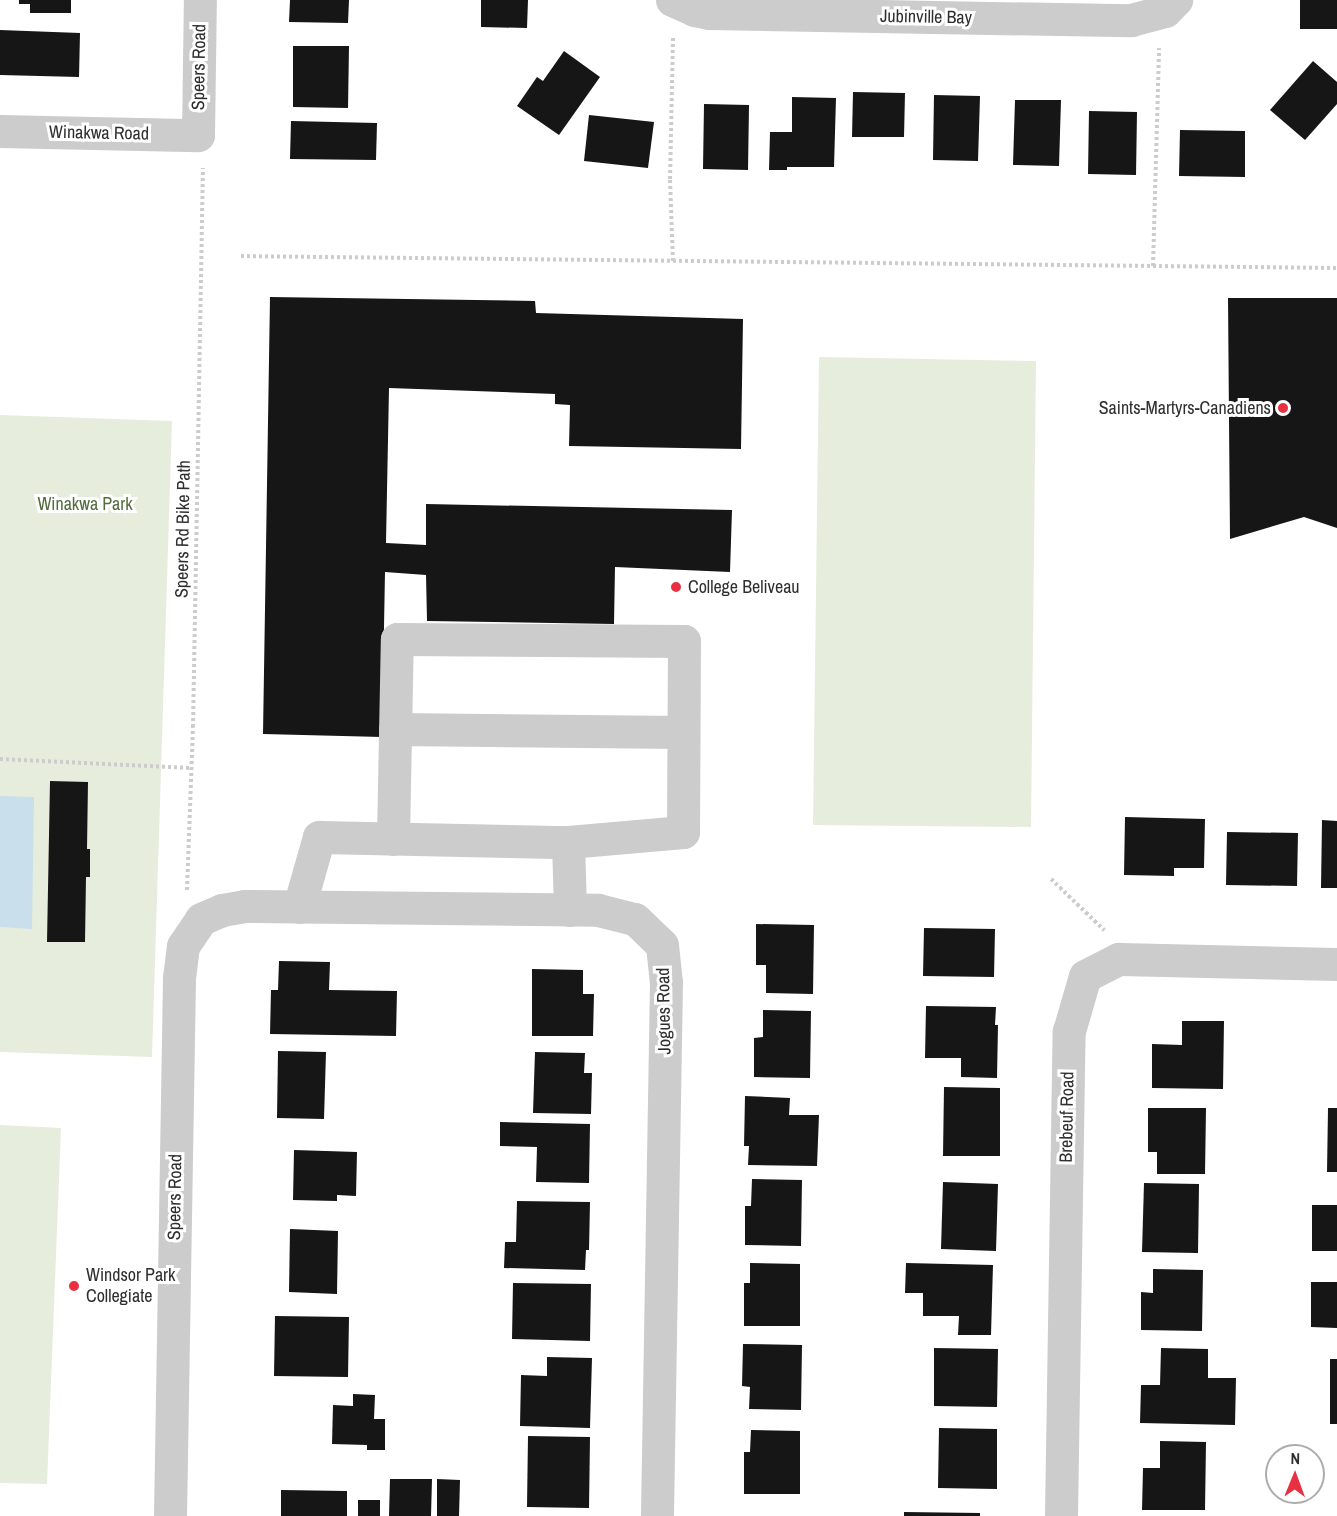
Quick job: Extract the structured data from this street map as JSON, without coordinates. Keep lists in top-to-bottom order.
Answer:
{
  "streets": {
    "street": [
      "Jubinville Bay",
      "Speers Road",
      "Winakwa Road",
      "Jogues Road",
      "Brebeuf Road"
    ],
    "path": ["Speers Rd Bike Path"]
  },
  "crossings": [
    ["Speers Road", "Winakwa Road"],
    ["Speers Road", "Speers Rd Bike Path"],
    ["Speers Road", "Jogues Road"],
    ["Winakwa Road", "Speers Rd Bike Path"],
    ["Speers Rd Bike Path", "Jogues Road"]
  ],
  "parks": ["Winakwa Park"],
  "places": ["Saints-Martyrs-Canadiens", "College Beliveau", "Windsor Park Collegiate"],
  "north": "top"
}
